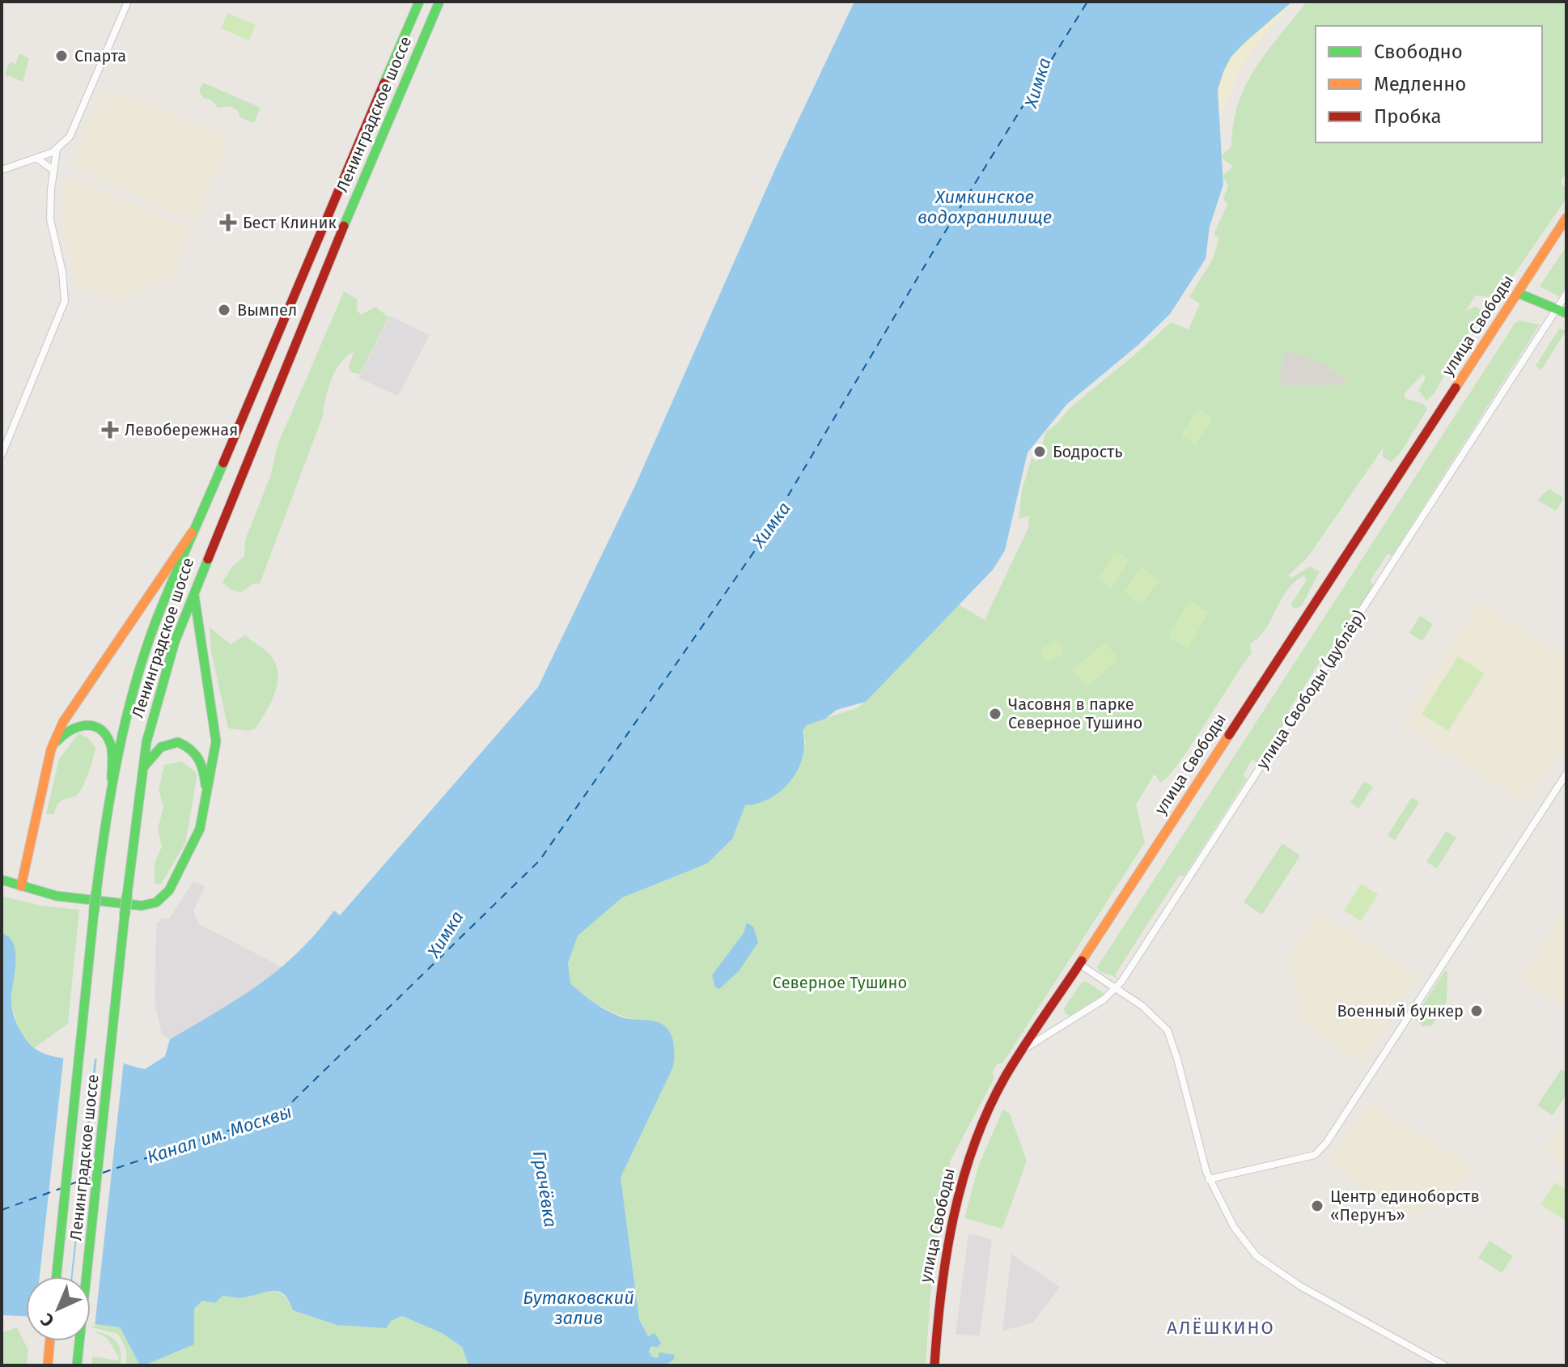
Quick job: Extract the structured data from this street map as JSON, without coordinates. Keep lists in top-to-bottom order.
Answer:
{
  "streets": {
    "main road": ["Ленинградское шоссе", "улица Свободы"],
    "street": ["улица Свободы (дублёр)"]
  },
  "crossings": [
    ["улица Свободы", "улица Свободы (дублёр)"]
  ],
  "districts": ["АЛЁШКИНО"],
  "water": [
    "Химка",
    "Химкинское водохранилище",
    "Канал им. Москвы",
    "Грачёвка",
    "Бутаковский залив"
  ],
  "parks": ["Северное Тушино"],
  "places": {
    "other": [
      "Спарта",
      "Вымпел",
      "Бодрость",
      "Часовня в парке Северное Тушино",
      "Военный бункер",
      "Центр единоборств «Перунъ»"
    ],
    "health": ["Бест Клиник", "Левобережная"]
  },
  "legend": ["Свободно", "Медленно", "Пробка"],
  "north": "bottom left"
}
